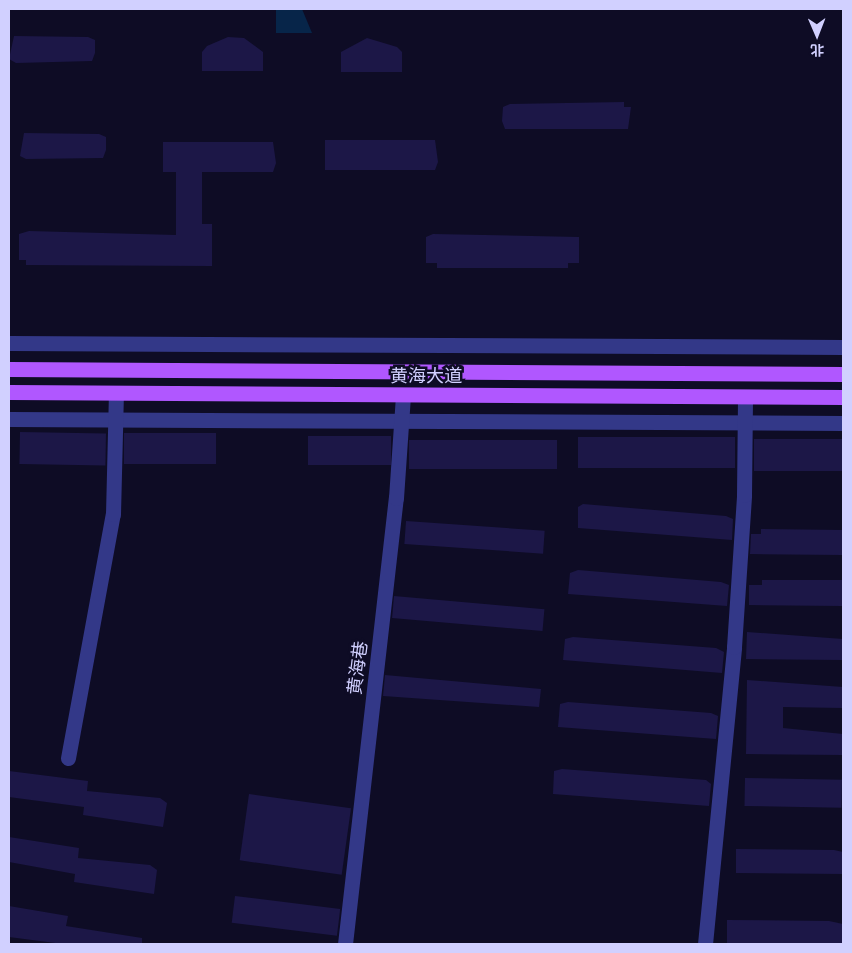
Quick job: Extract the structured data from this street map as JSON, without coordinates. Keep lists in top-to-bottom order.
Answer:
{
  "streets": {
    "main road": ["黄海大道"],
    "street": ["黄海巷"]
  },
  "crossings": [
    ["黄海大道", "黄海巷"]
  ],
  "north": "bottom"
}
